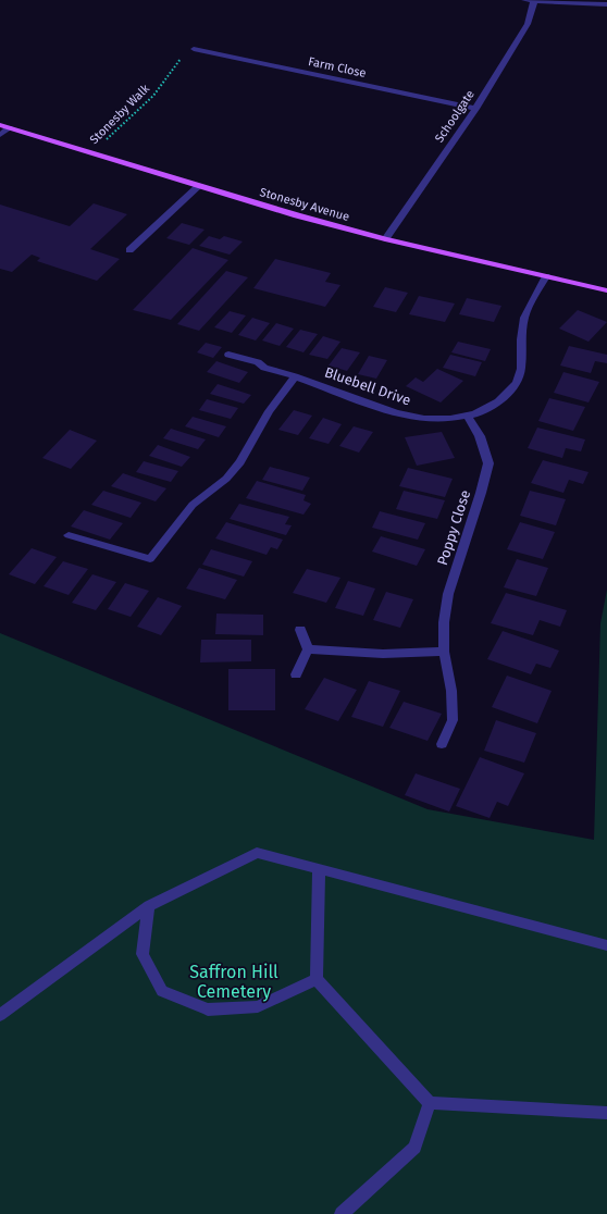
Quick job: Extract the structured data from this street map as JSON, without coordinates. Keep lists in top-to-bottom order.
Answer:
{
  "streets": {
    "main road": ["Stonesby Avenue"],
    "street": [
      "Farm Close",
      "Schoolgate",
      "Bluebell Drive",
      "Poppy Close"
    ],
    "path": ["Stonesby Walk"]
  },
  "crossings": [
    ["Farm Close", "Stonesby Walk"],
    ["Farm Close", "Schoolgate"],
    ["Stonesby Walk", "Stonesby Avenue"],
    ["Schoolgate", "Stonesby Avenue"],
    ["Stonesby Avenue", "Bluebell Drive"],
    ["Bluebell Drive", "Poppy Close"]
  ],
  "parks": ["Saffron Hill Cemetery"]
}
